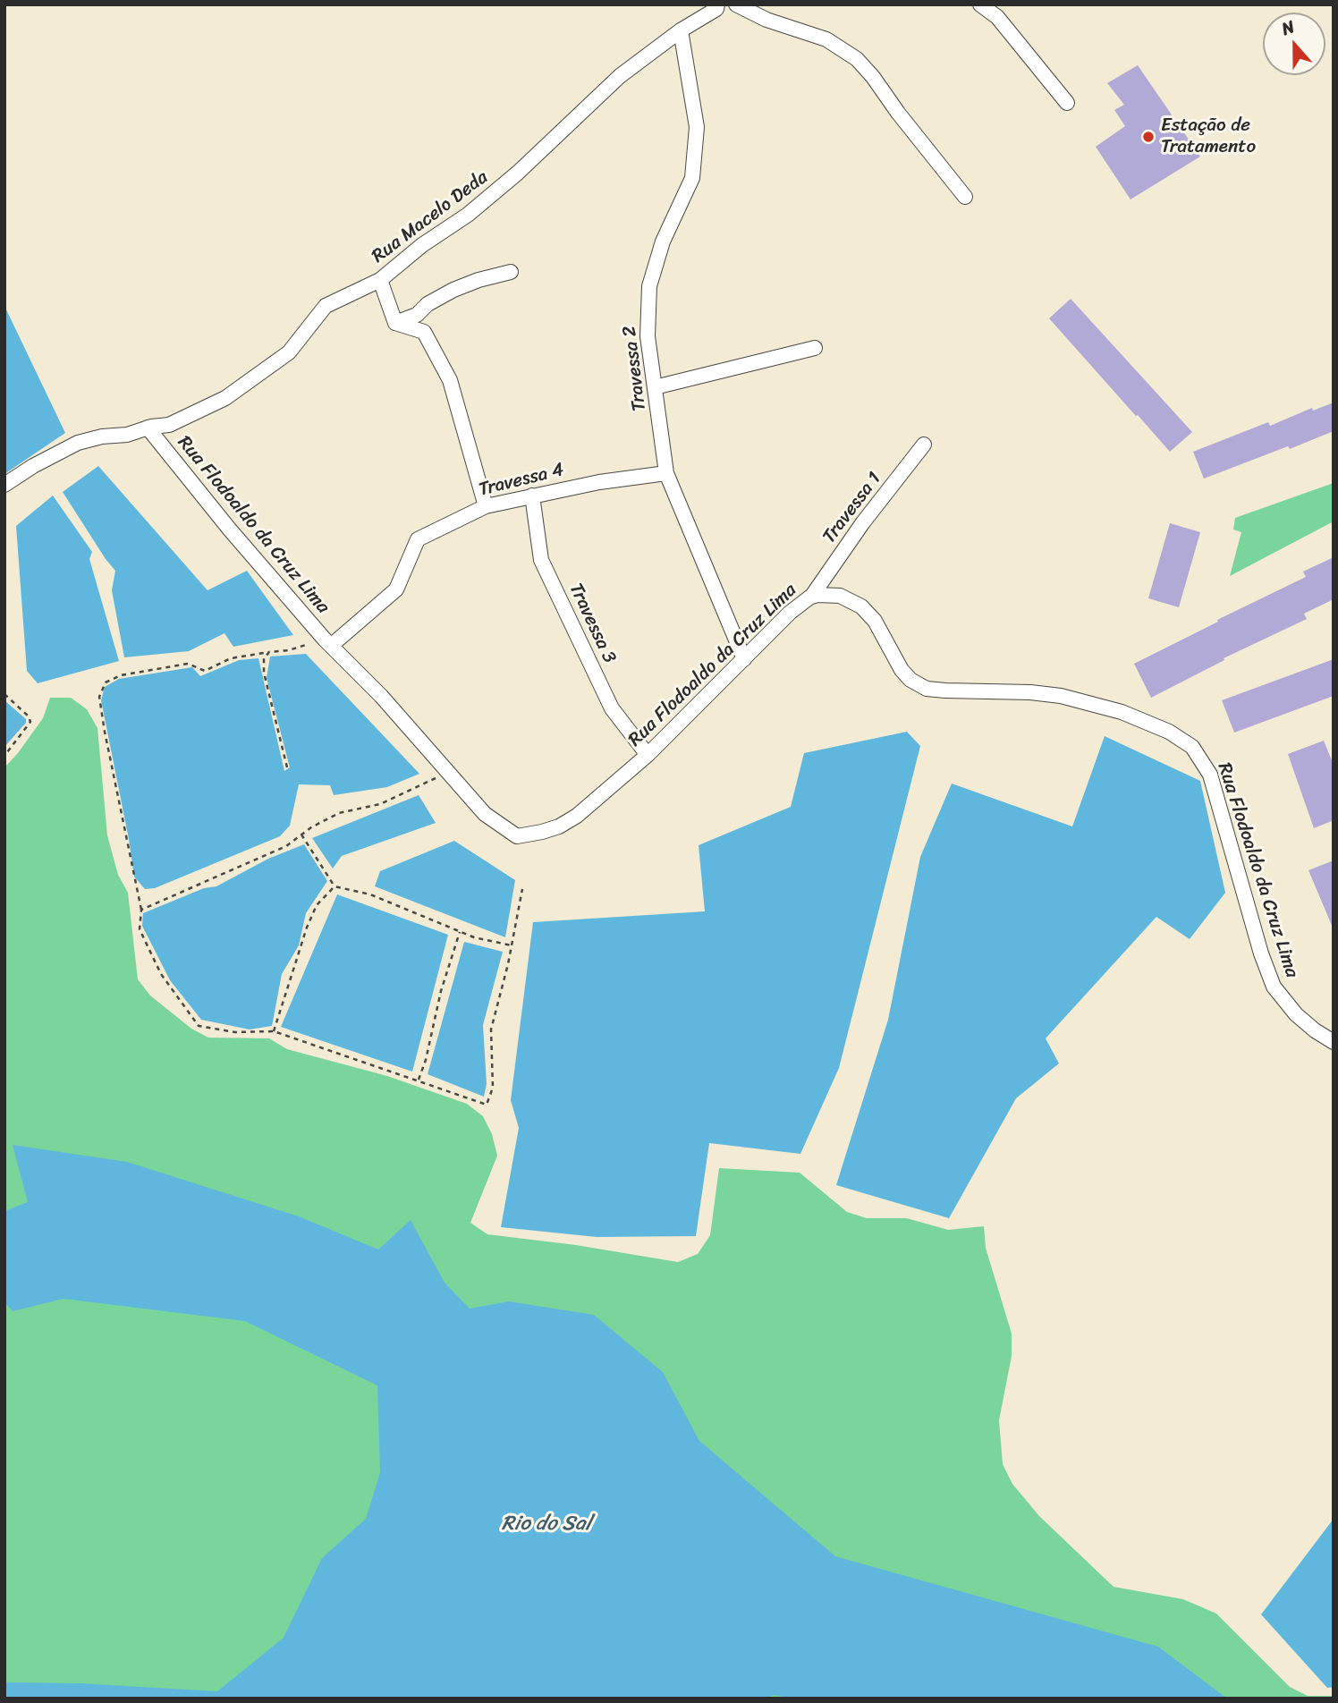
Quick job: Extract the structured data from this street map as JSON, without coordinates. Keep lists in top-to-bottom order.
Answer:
{
  "streets": {
    "street": [
      "Rua Macelo Deda",
      "Travessa 2",
      "Travessa 4",
      "Travessa 1",
      "Rua Flodoaldo da Cruz Lima",
      "Travessa 3"
    ]
  },
  "crossings": [
    ["Rua Macelo Deda", "Travessa 2"],
    ["Rua Macelo Deda", "Rua Flodoaldo da Cruz Lima"],
    ["Travessa 2", "Travessa 4"],
    ["Travessa 2", "Rua Flodoaldo da Cruz Lima"],
    ["Travessa 4", "Rua Flodoaldo da Cruz Lima"],
    ["Travessa 4", "Travessa 3"],
    ["Travessa 1", "Rua Flodoaldo da Cruz Lima"],
    ["Rua Flodoaldo da Cruz Lima", "Travessa 3"]
  ],
  "water": ["Rio do Sal"],
  "places": ["Estação de Tratamento"],
  "north": "top"
}
